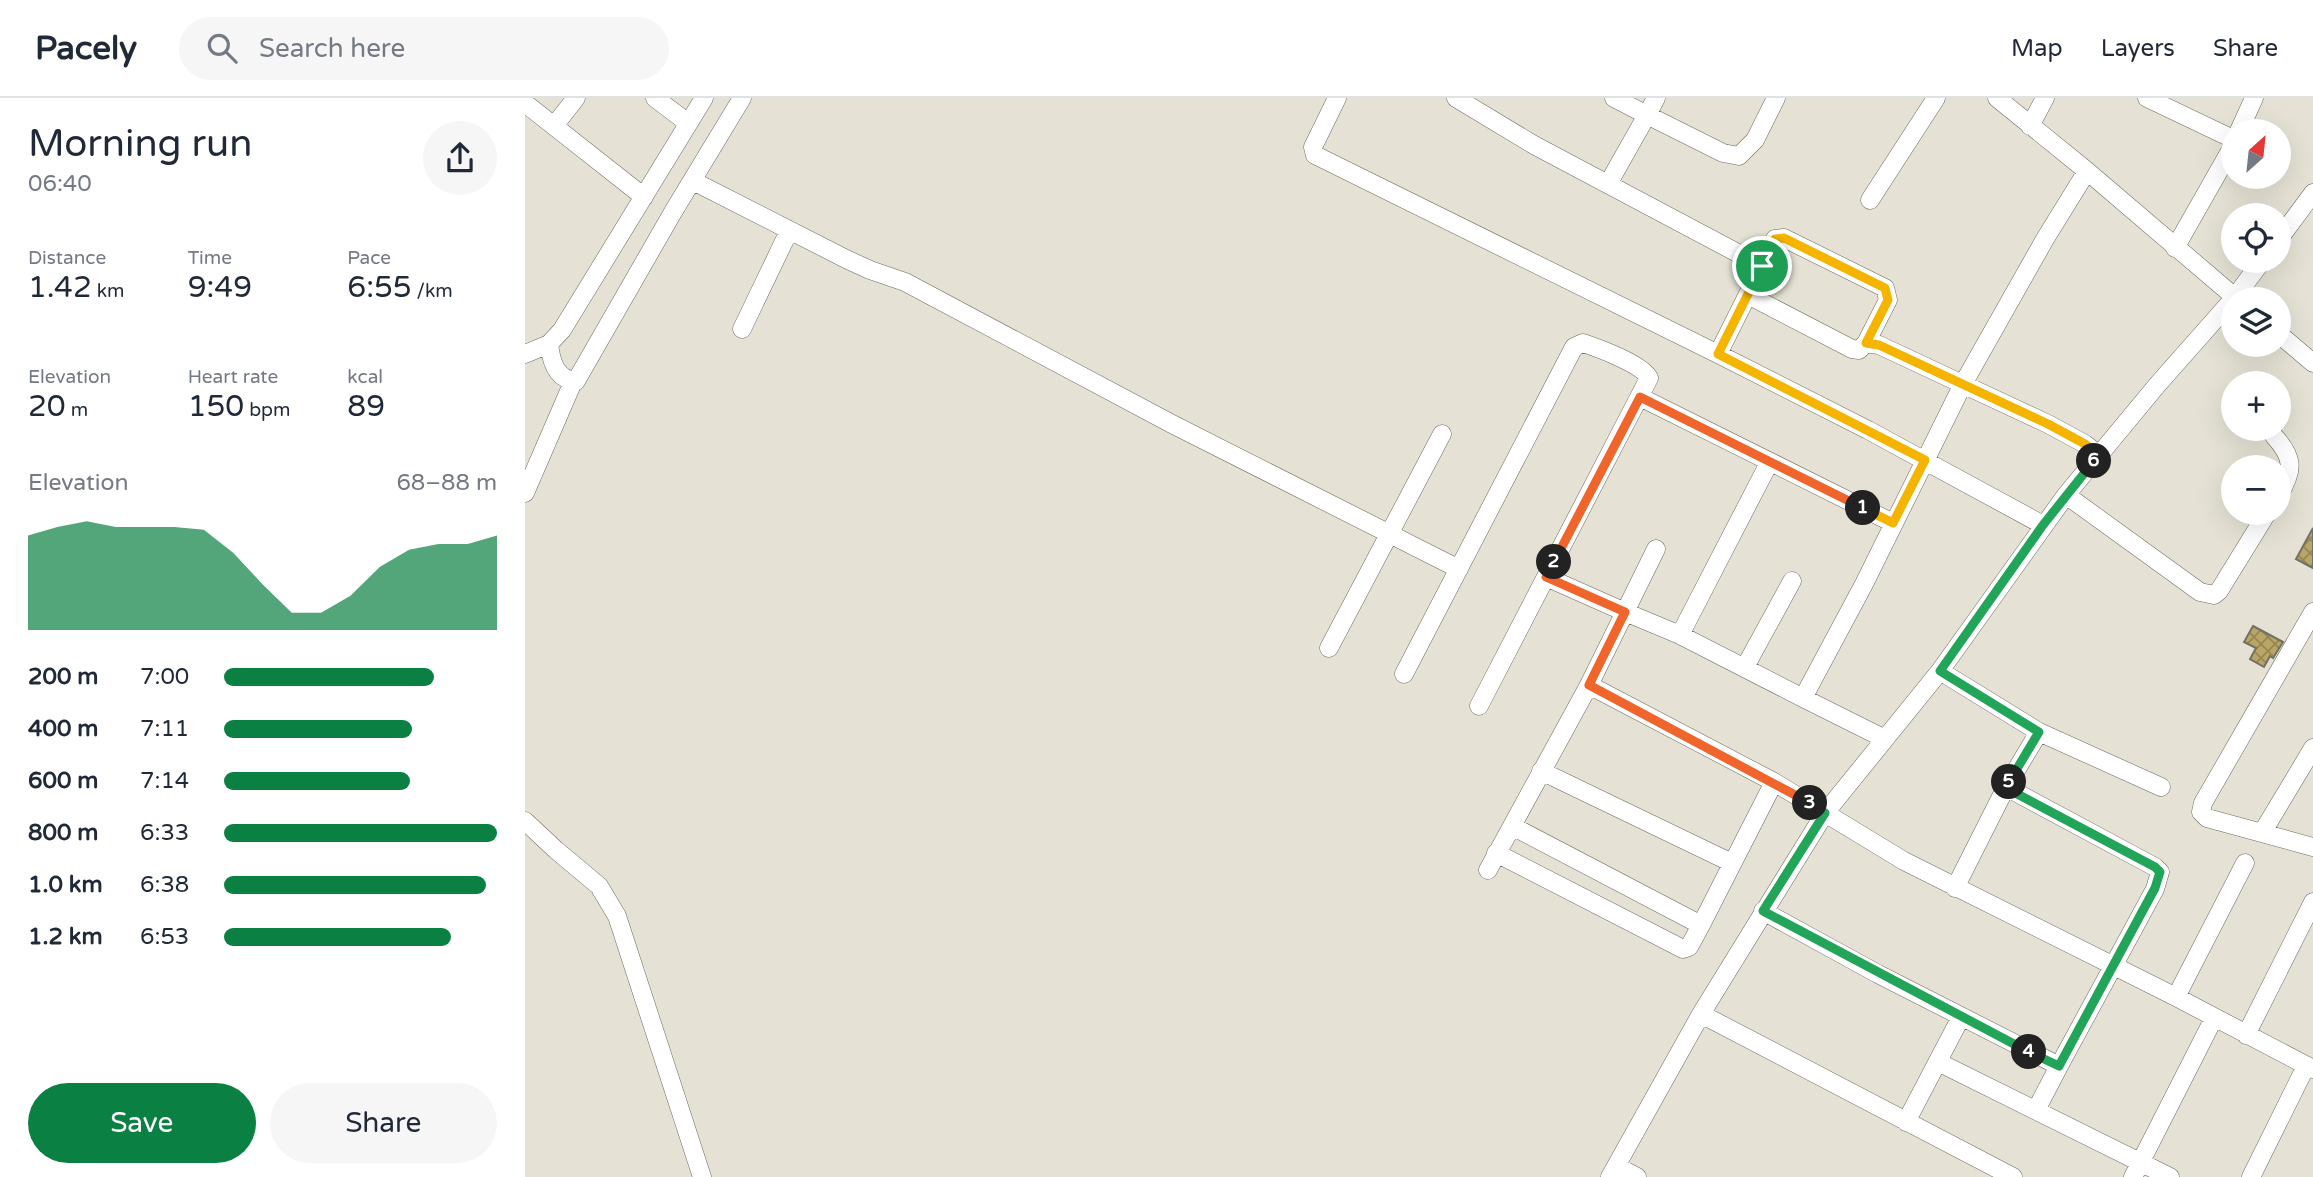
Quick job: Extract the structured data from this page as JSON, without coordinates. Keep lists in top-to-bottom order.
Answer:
{
  "north": "top right",
  "page": {
    "header": "Pacely",
    "search": "Search here",
    "nav": ["Map", "Layers", "Share"],
    "heading": ["Morning run", "06:40"],
    "map_buttons": ["+", "−"],
    "stats": [
      ["Distance", "1.42 km"],
      ["Time", "9:49"],
      ["Pace", "6:55 /km"],
      ["Elevation", "20 m"],
      ["Heart rate", "150 bpm"],
      ["kcal", "89"]
    ],
    "pins": [
      "6",
      "1",
      "2",
      "5",
      "3",
      "4"
    ],
    "chart": ["Elevation", "68–88 m"],
    "list": [
      {
        "name": "200 m",
        "note": "7:00"
      },
      {
        "name": "400 m",
        "note": "7:11"
      },
      {
        "name": "600 m",
        "note": "7:14"
      },
      {
        "name": "800 m",
        "note": "6:33"
      },
      {
        "name": "1.0 km",
        "note": "6:38"
      },
      {
        "name": "1.2 km",
        "note": "6:53"
      }
    ],
    "buttons": ["Save", "Share"]
  }
}
